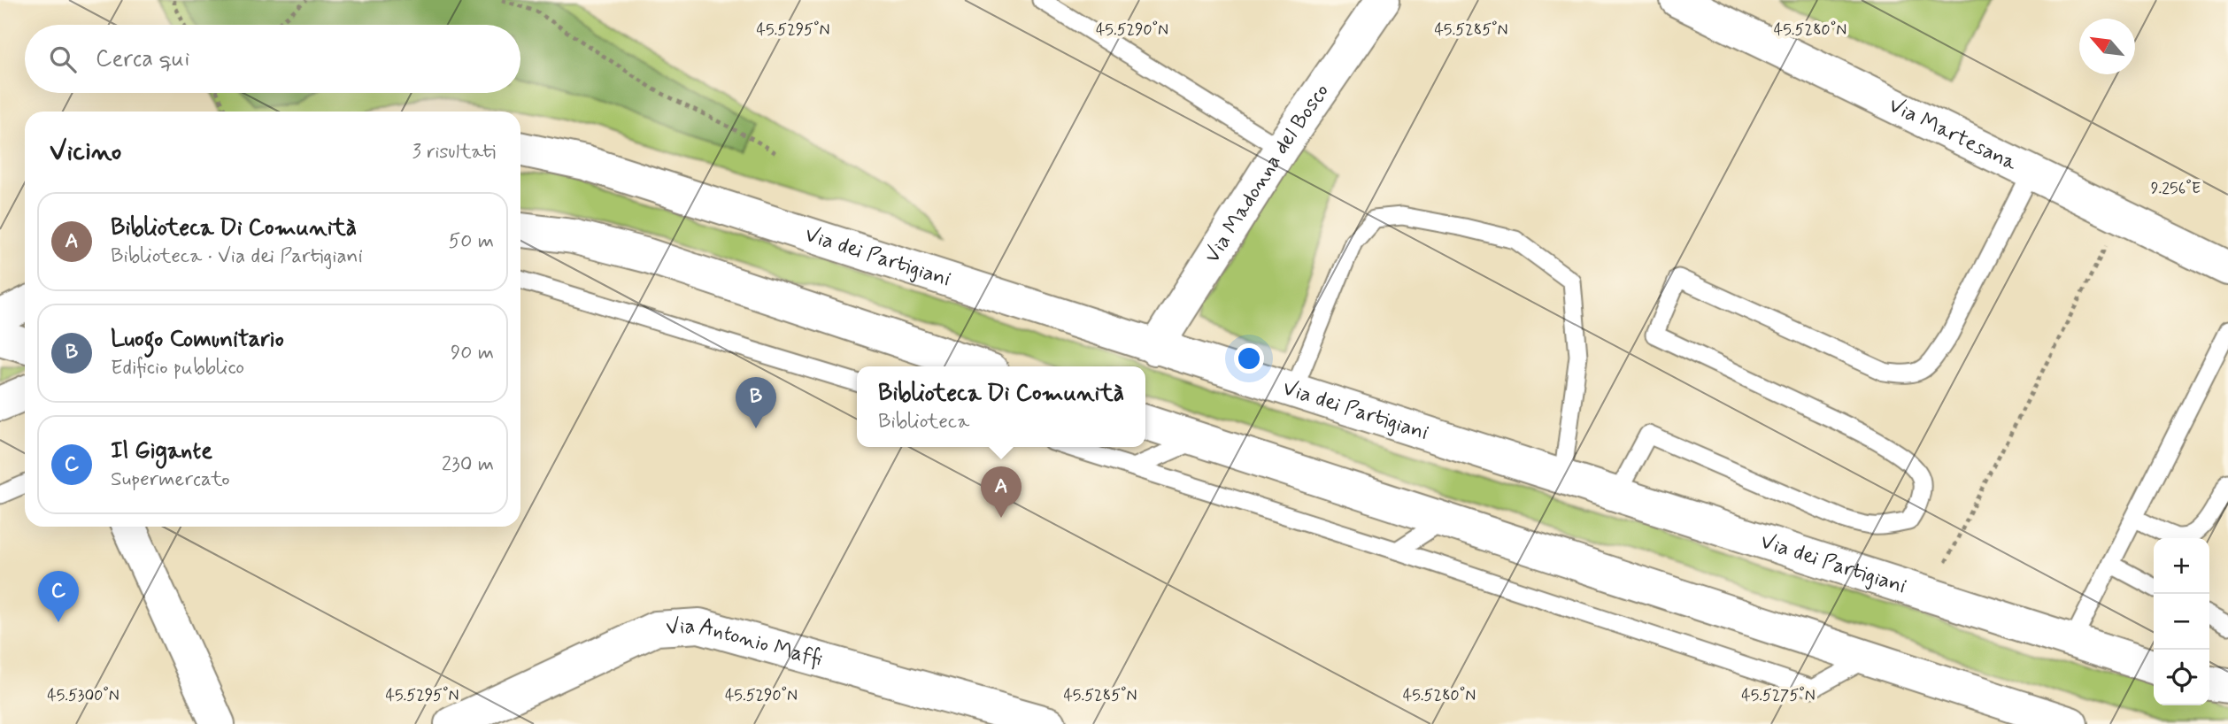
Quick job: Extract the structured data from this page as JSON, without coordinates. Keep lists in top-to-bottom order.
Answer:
{
  "streets": {
    "street": [
      "Via Martesana",
      "Via Madonna del Bosco",
      "Via dei Partigiani",
      "Via Antonio Maffi"
    ]
  },
  "crossings": [
    ["Via Madonna del Bosco", "Via dei Partigiani"]
  ],
  "north": "top left",
  "page": {
    "search": "Cerca qui",
    "heading": ["Vicino", "3 risultati"],
    "list": [
      {
        "mark": "A",
        "name": "Biblioteca Di Comunità",
        "note": "Biblioteca · Via dei Partigiani",
        "value": "50 m"
      },
      {
        "mark": "B",
        "name": "Luogo Comunitario",
        "note": "Edificio pubblico",
        "value": "90 m"
      },
      {
        "mark": "C",
        "name": "Il Gigante",
        "note": "Supermercato",
        "value": "230 m"
      }
    ],
    "popup": ["Biblioteca Di Comunità", "Biblioteca"],
    "pins": ["B", "A", "C"],
    "map_buttons": ["+", "−"]
  },
  "coordinates": [
    "45.5295°N",
    "45.5290°N",
    "45.5285°N",
    "45.5280°N",
    "9.256°E",
    "45.5300°N",
    "45.5275°N"
  ]
}
